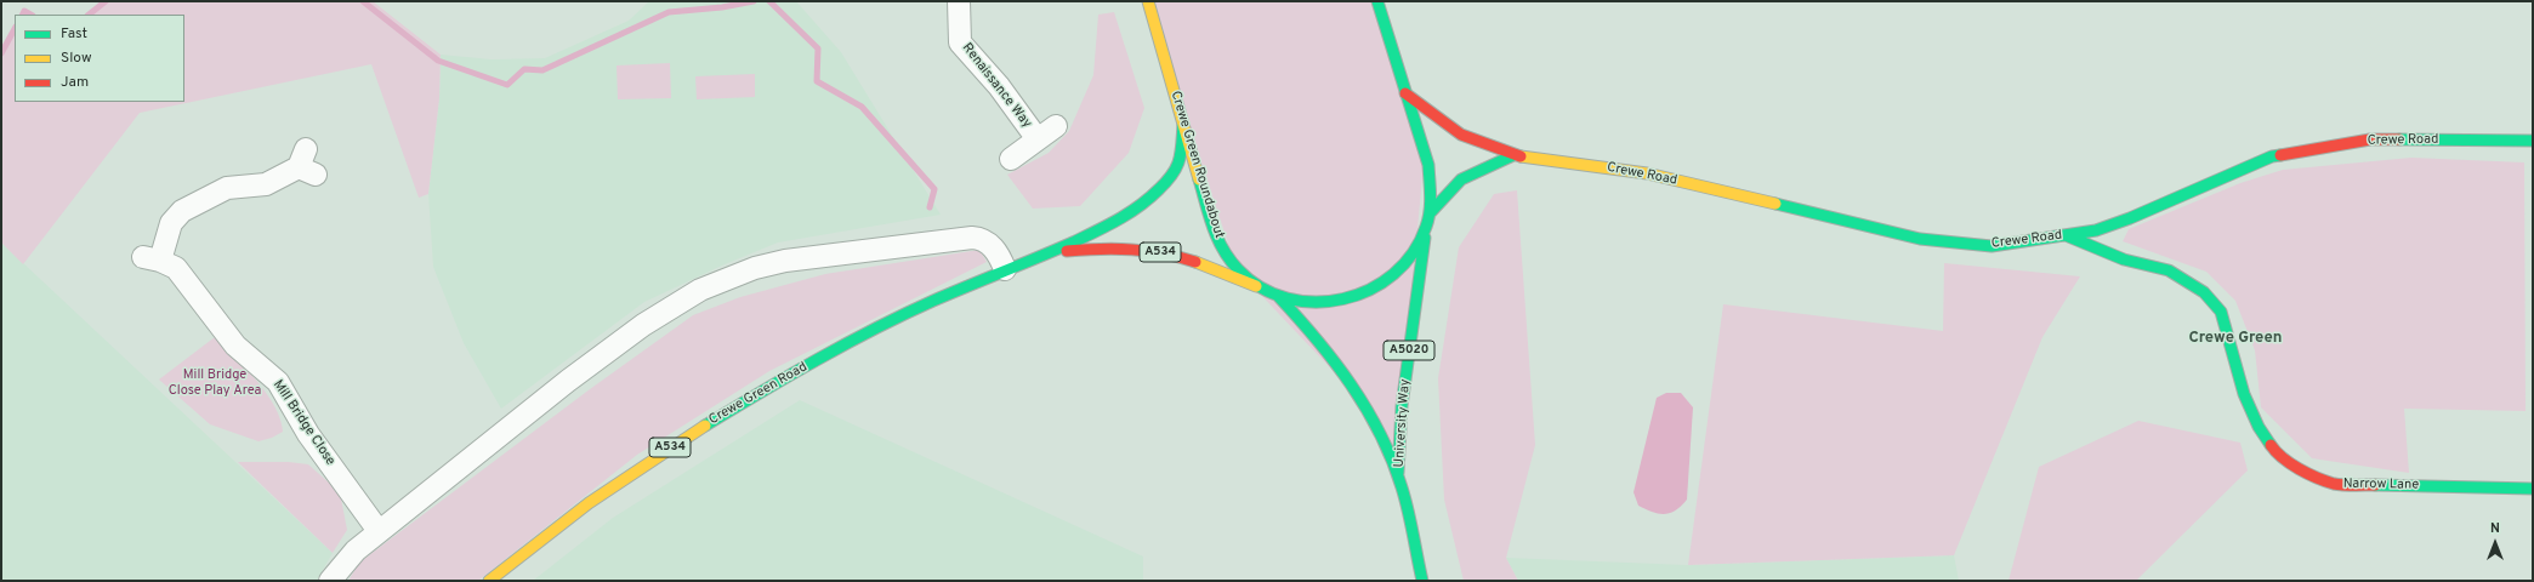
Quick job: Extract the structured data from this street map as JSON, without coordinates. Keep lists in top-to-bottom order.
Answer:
{
  "streets": {
    "main road": [
      "Crewe Road",
      "Crewe Green Roundabout",
      "A534",
      "A5020",
      "Crewe Green Road",
      "University Way",
      "Narrow Lane"
    ],
    "street": ["Renaissance Way", "Mill Bridge Close"]
  },
  "crossings": [
    ["Crewe Road", "Narrow Lane"],
    ["Crewe Green Roundabout", "Crewe Green Road"],
    ["Crewe Green Roundabout", "University Way"]
  ],
  "districts": ["Crewe Green"],
  "parks": ["Mill Bridge Close Play Area"],
  "legend": ["Fast", "Slow", "Jam"],
  "north": "top"
}
